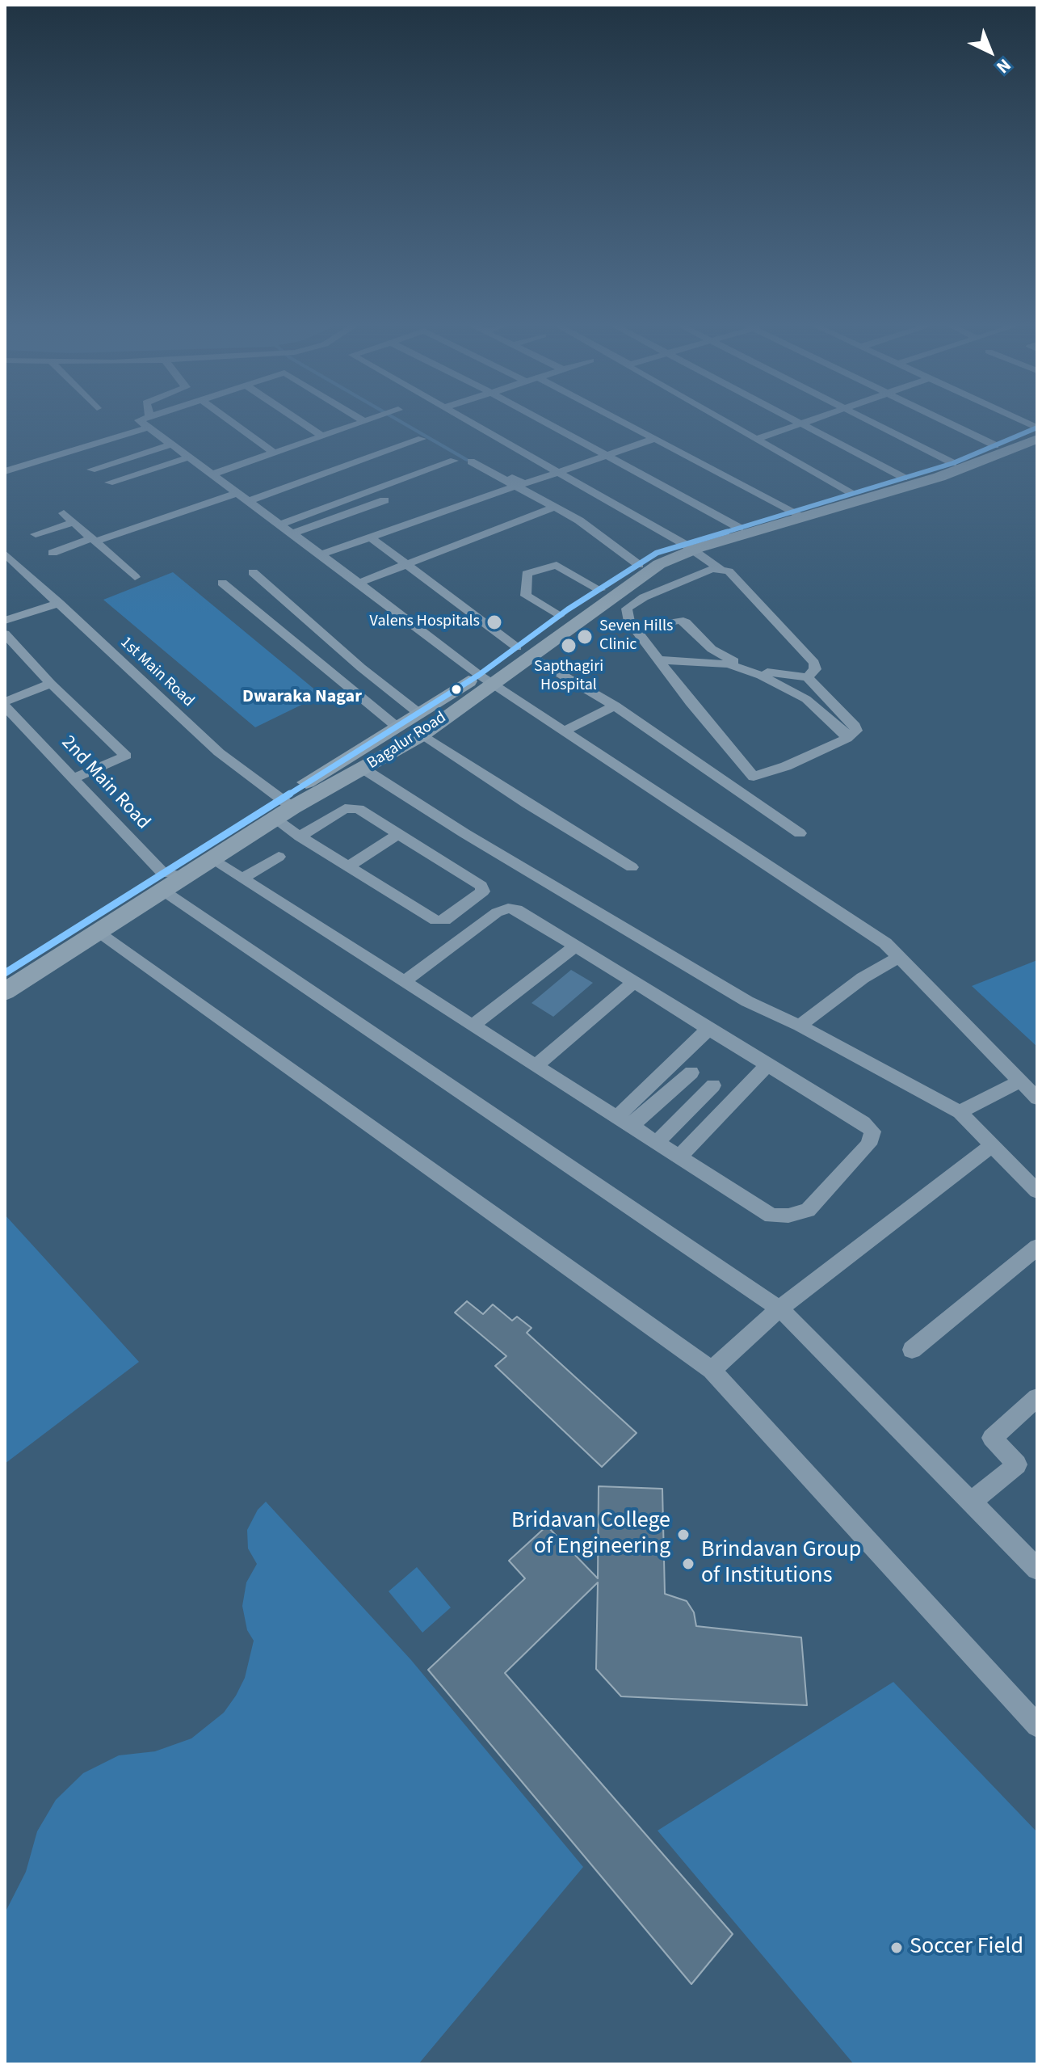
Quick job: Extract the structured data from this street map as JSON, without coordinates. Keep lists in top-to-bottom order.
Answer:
{
  "streets": {
    "main road": ["Bagalur Road"],
    "street": ["1st Main Road", "2nd Main Road"]
  },
  "crossings": [
    ["1st Main Road", "Bagalur Road"],
    ["Bagalur Road", "2nd Main Road"]
  ],
  "districts": ["Dwaraka Nagar"],
  "places": [
    "Valens Hospitals",
    "Seven Hills Clinic",
    "Sapthagiri Hospital",
    "Bridavan College of Engineering",
    "Brindavan Group of Institutions",
    "Soccer Field"
  ],
  "north": "bottom right"
}
